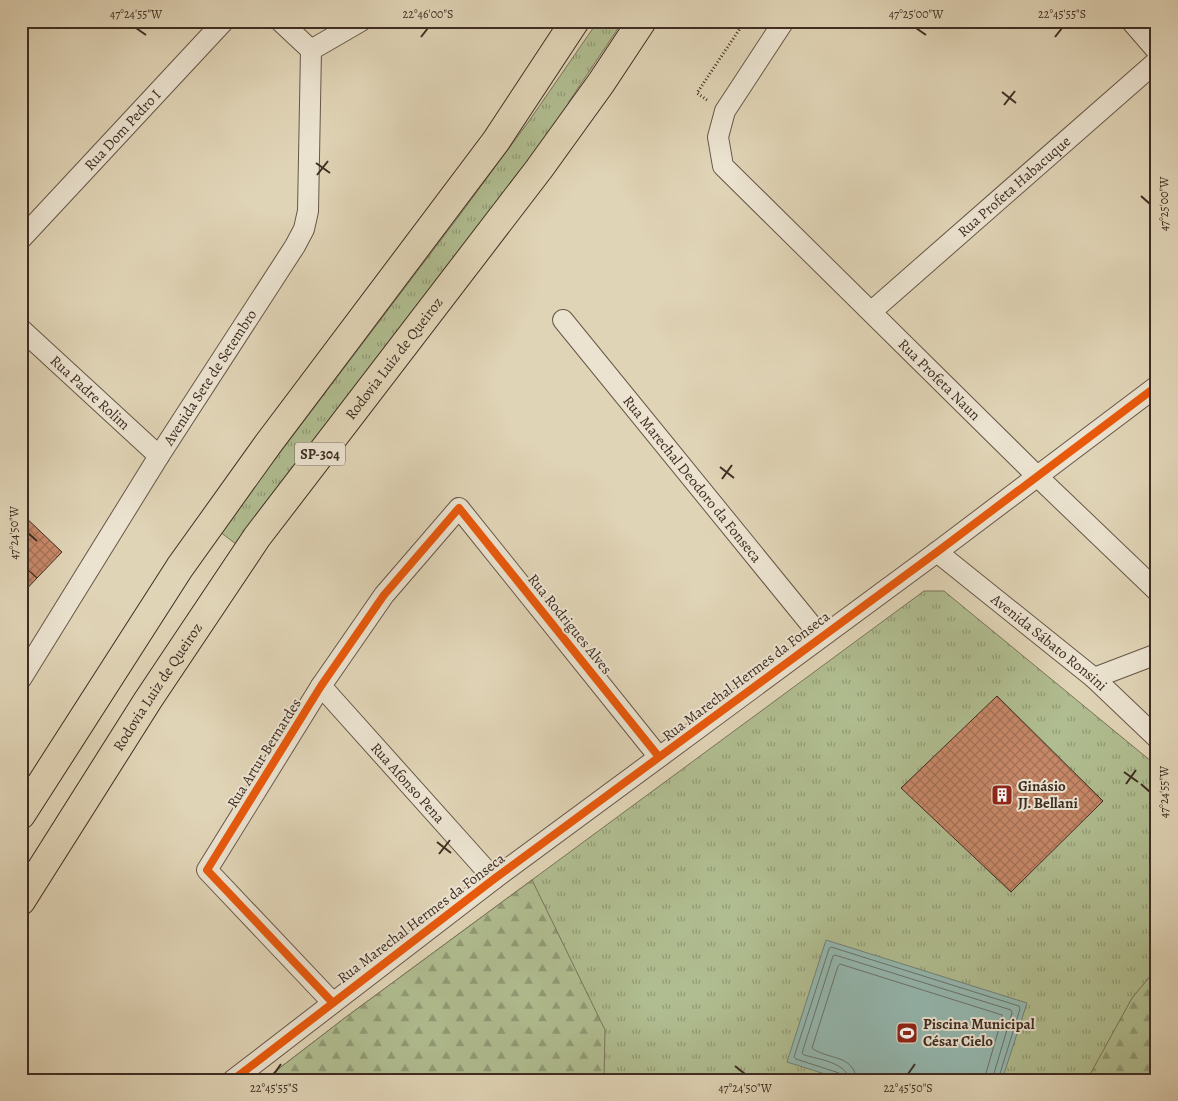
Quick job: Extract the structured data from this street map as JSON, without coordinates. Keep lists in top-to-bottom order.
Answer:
{
  "streets": {
    "highway": ["Rodovia Luiz de Queiroz", "SP-304"],
    "street": [
      "Rua Dom Pedro I",
      "Rua Profeta Habacuque",
      "Avenida Sete de Setembro",
      "Rua Profeta Naun",
      "Rua Padre Rolim",
      "Rua Marechal Deodoro da Fonseca",
      "Rua Rodrigues Alves",
      "Avenida Sábato Ronsini",
      "Rua Marechal Hermes da Fonseca",
      "Rua Artur Bernardes",
      "Rua Afonso Pena"
    ]
  },
  "crossings": [
    ["Rua Profeta Habacuque", "Rua Profeta Naun"],
    ["Avenida Sete de Setembro", "Rua Padre Rolim"],
    ["Rua Profeta Naun", "Rua Marechal Hermes da Fonseca"],
    ["Rua Marechal Deodoro da Fonseca", "Rua Marechal Hermes da Fonseca"],
    ["Rua Rodrigues Alves", "Rua Marechal Hermes da Fonseca"],
    ["Rua Rodrigues Alves", "Rua Artur Bernardes"],
    ["Avenida Sábato Ronsini", "Rua Marechal Hermes da Fonseca"],
    ["Rua Marechal Hermes da Fonseca", "Rua Artur Bernardes"],
    ["Rua Marechal Hermes da Fonseca", "Rua Afonso Pena"],
    ["Rua Artur Bernardes", "Rua Afonso Pena"]
  ],
  "places": {
    "building": ["Ginásio JJ. Bellani"],
    "sports": ["Piscina Municipal César Cielo"]
  },
  "coordinates": [
    "47°24'55\"W",
    "22°46'00\"S",
    "47°25'00\"W",
    "22°45'55\"S",
    "47°24'50\"W",
    "22°45'50\"S"
  ]
}
